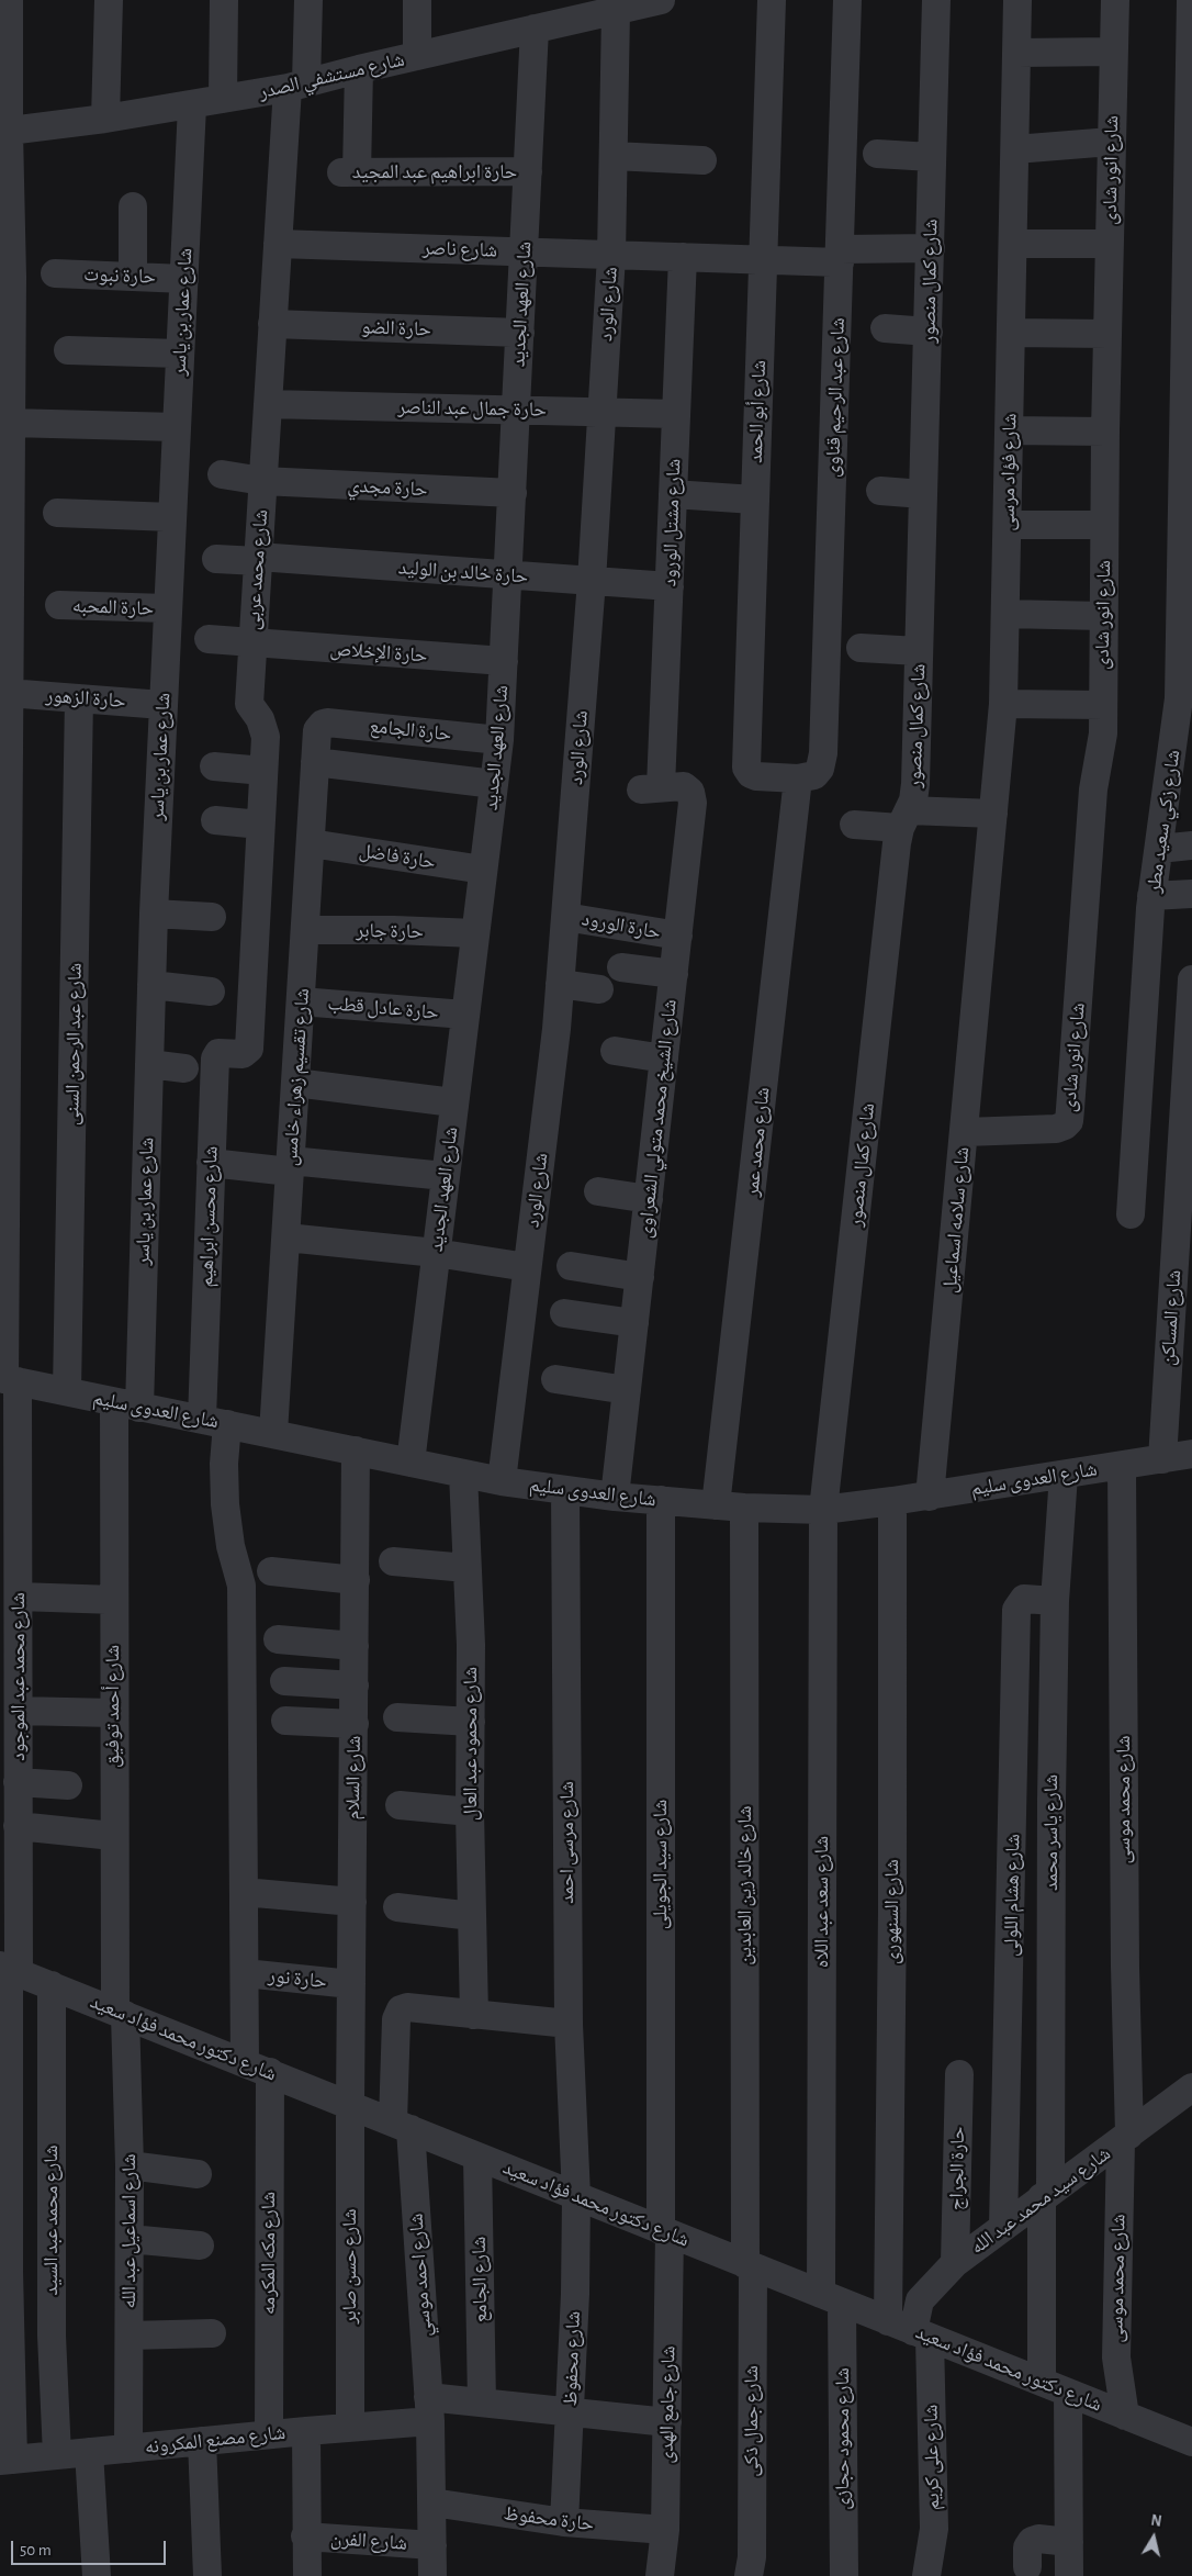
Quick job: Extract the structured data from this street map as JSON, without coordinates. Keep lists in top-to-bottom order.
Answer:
{
  "streets": {
    "street": [
      "شارع مستشفي الصدر",
      "شارع انور شادى",
      "حارة ابراهيم عبد المجيد",
      "شارع ناصر",
      "حارة نبوت",
      "شارع كمال منصور",
      "شارع العهد الجديد",
      "شارع الورد",
      "شارع عمار بن ياسر",
      "حارة الضو",
      "شارع عبد الرحيم قناوى",
      "حارة جمال عبد الناصر",
      "شارع أبو الحمد",
      "شارع فؤاد مرسى",
      "حارة مجدي",
      "شارع مشتل الورود",
      "شارع محمد عربى",
      "حارة خالد بن الوليد",
      "حارة المحبه",
      "حارة الإخلاص",
      "حارة الزهور",
      "حارة الجامع",
      "شارع زكي سعيد مطر",
      "حارة فاضل",
      "حارة الورود",
      "حارة جابر",
      "حارة عادل قطب",
      "شارع عبد الرحمن السنى",
      "شارع تقسيم زهراء خامس",
      "شارع الشيخ محمد متولي الشعراوى",
      "شارع محمد عمر",
      "شارع محسن ابراهيم",
      "شارع سلامه اسماعيل",
      "شارع المساكن",
      "شارع العدوى سليم",
      "شارع محمد عبد الموجود",
      "شارع أحمد توفيق",
      "شارع محمود عبد العال",
      "شارع السلام",
      "شارع محمد موسى",
      "شارع ياسر محمد",
      "شارع مرسى احمد",
      "شارع سيد الجويلى",
      "شارع خالد زين العابدين",
      "شارع هشام اللولى",
      "شارع سعد عبد اللاه",
      "شارع السنهورى",
      "حارة نور",
      "شارع دكتور محمد فؤاد سعيد",
      "حارة الجراج",
      "شارع سيد محمد عبد الله",
      "شارع محمد عبد السيد",
      "شارع اسماعيل عبد الله",
      "شارع مكه المكرمه",
      "شارع حسن صابر",
      "شارع احمد موسي",
      "شارع الجامع",
      "شارع محفوظ",
      "شارع جامع الهدى",
      "شارع جمال ذكى",
      "شارع محمود حجازى",
      "شارع مصنع المكرونه",
      "شارع على كريم",
      "حارة محفوظ",
      "شارع الفرن"
    ]
  },
  "crossings": [
    ["شارع مستشفي الصدر", "حارة ابراهيم عبد المجيد"],
    ["شارع مستشفي الصدر", "شارع العهد الجديد"],
    ["شارع مستشفي الصدر", "شارع الورد"],
    ["شارع مستشفي الصدر", "شارع عمار بن ياسر"],
    ["شارع مستشفي الصدر", "شارع محمد عربى"],
    ["شارع مستشفي الصدر", "شارع محمد عبد الموجود"],
    ["شارع انور شادى", "شارع سلامه اسماعيل"],
    ["حارة ابراهيم عبد المجيد", "شارع العهد الجديد"],
    ["شارع ناصر", "شارع كمال منصور"],
    ["شارع ناصر", "شارع العهد الجديد"],
    ["شارع ناصر", "شارع الورد"],
    ["شارع ناصر", "شارع عبد الرحيم قناوى"],
    ["شارع ناصر", "شارع أبو الحمد"],
    ["شارع ناصر", "شارع مشتل الورود"],
    ["شارع ناصر", "شارع محمد عربى"],
    ["حارة نبوت", "شارع عمار بن ياسر"],
    ["شارع كمال منصور", "شارع العدوى سليم"],
    ["شارع كمال منصور", "شارع سعد عبد اللاه"],
    ["شارع العهد الجديد", "حارة الضو"],
    ["شارع العهد الجديد", "حارة جمال عبد الناصر"],
    ["شارع العهد الجديد", "حارة مجدي"],
    ["شارع العهد الجديد", "حارة خالد بن الوليد"],
    ["شارع العهد الجديد", "حارة الإخلاص"],
    ["شارع العهد الجديد", "حارة الجامع"],
    ["شارع العهد الجديد", "حارة فاضل"],
    ["شارع العهد الجديد", "حارة جابر"],
    ["شارع العهد الجديد", "حارة عادل قطب"],
    ["شارع العهد الجديد", "شارع العدوى سليم"],
    ["شارع الورد", "حارة جمال عبد الناصر"],
    ["شارع الورد", "حارة خالد بن الوليد"],
    ["شارع الورد", "حارة الورود"],
    ["شارع الورد", "شارع العدوى سليم"],
    ["شارع عمار بن ياسر", "حارة المحبه"],
    ["شارع عمار بن ياسر", "حارة الزهور"],
    ["شارع عمار بن ياسر", "شارع العدوى سليم"],
    ["شارع عمار بن ياسر", "شارع أحمد توفيق"],
    ["حارة الضو", "شارع محمد عربى"],
    ["شارع عبد الرحيم قناوى", "شارع أبو الحمد"],
    ["شارع عبد الرحيم قناوى", "شارع محمد عمر"],
    ["حارة جمال عبد الناصر", "شارع مشتل الورود"],
    ["حارة جمال عبد الناصر", "شارع محمد عربى"],
    ["شارع أبو الحمد", "شارع محمد عمر"],
    ["شارع فؤاد مرسى", "شارع سلامه اسماعيل"],
    ["حارة مجدي", "شارع محمد عربى"],
    ["شارع مشتل الورود", "حارة خالد بن الوليد"],
    ["شارع مشتل الورود", "شارع الشيخ محمد متولي الشعراوى"],
    ["شارع محمد عربى", "حارة خالد بن الوليد"],
    ["شارع محمد عربى", "حارة الإخلاص"],
    ["شارع محمد عربى", "شارع محسن ابراهيم"],
    ["حارة الزهور", "شارع عبد الرحمن السنى"],
    ["حارة الزهور", "شارع محمد عبد الموجود"],
    ["حارة الجامع", "شارع تقسيم زهراء خامس"],
    ["حارة فاضل", "شارع تقسيم زهراء خامس"],
    ["حارة الورود", "شارع الشيخ محمد متولي الشعراوى"],
    ["حارة جابر", "شارع تقسيم زهراء خامس"],
    ["حارة عادل قطب", "شارع تقسيم زهراء خامس"],
    ["شارع عبد الرحمن السنى", "شارع العدوى سليم"],
    ["شارع تقسيم زهراء خامس", "شارع العدوى سليم"],
    ["شارع الشيخ محمد متولي الشعراوى", "شارع العدوى سليم"],
    ["شارع محمد عمر", "شارع العدوى سليم"],
    ["شارع محسن ابراهيم", "شارع العدوى سليم"],
    ["شارع محسن ابراهيم", "شارع مكه المكرمه"],
    ["شارع سلامه اسماعيل", "شارع العدوى سليم"],
    ["شارع المساكن", "شارع العدوى سليم"],
    ["شارع العدوى سليم", "شارع محمد عبد الموجود"],
    ["شارع العدوى سليم", "شارع أحمد توفيق"],
    ["شارع العدوى سليم", "شارع محمود عبد العال"],
    ["شارع العدوى سليم", "شارع السلام"],
    ["شارع العدوى سليم", "شارع محمد موسى"],
    ["شارع العدوى سليم", "شارع ياسر محمد"],
    ["شارع العدوى سليم", "شارع مرسى احمد"],
    ["شارع العدوى سليم", "شارع سيد الجويلى"],
    ["شارع العدوى سليم", "شارع خالد زين العابدين"],
    ["شارع العدوى سليم", "شارع سعد عبد اللاه"],
    ["شارع العدوى سليم", "شارع السنهورى"],
    ["شارع محمد عبد الموجود", "شارع دكتور محمد فؤاد سعيد"],
    ["شارع محمد عبد الموجود", "شارع مصنع المكرونه"],
    ["شارع أحمد توفيق", "شارع دكتور محمد فؤاد سعيد"],
    ["شارع أحمد توفيق", "شارع اسماعيل عبد الله"],
    ["شارع محمود عبد العال", "شارع احمد موسي"],
    ["شارع السلام", "حارة نور"],
    ["شارع السلام", "شارع دكتور محمد فؤاد سعيد"],
    ["شارع السلام", "شارع حسن صابر"],
    ["شارع محمد موسى", "شارع دكتور محمد فؤاد سعيد"],
    ["شارع محمد موسى", "شارع سيد محمد عبد الله"],
    ["شارع ياسر محمد", "شارع هشام اللولى"],
    ["شارع ياسر محمد", "شارع دكتور محمد فؤاد سعيد"],
    ["شارع ياسر محمد", "شارع سيد محمد عبد الله"],
    ["شارع مرسى احمد", "شارع دكتور محمد فؤاد سعيد"],
    ["شارع مرسى احمد", "شارع محفوظ"],
    ["شارع سيد الجويلى", "شارع دكتور محمد فؤاد سعيد"],
    ["شارع سيد الجويلى", "شارع جامع الهدى"],
    ["شارع خالد زين العابدين", "شارع دكتور محمد فؤاد سعيد"],
    ["شارع خالد زين العابدين", "شارع جمال ذكى"],
    ["شارع هشام اللولى", "شارع سيد محمد عبد الله"],
    ["شارع سعد عبد اللاه", "شارع دكتور محمد فؤاد سعيد"],
    ["شارع سعد عبد اللاه", "شارع محمود حجازى"],
    ["شارع السنهورى", "شارع دكتور محمد فؤاد سعيد"],
    ["شارع السنهورى", "شارع سيد محمد عبد الله"],
    ["شارع السنهورى", "شارع على كريم"],
    ["حارة نور", "شارع مكه المكرمه"],
    ["شارع دكتور محمد فؤاد سعيد", "شارع سيد محمد عبد الله"],
    ["شارع دكتور محمد فؤاد سعيد", "شارع محمد عبد السيد"],
    ["شارع دكتور محمد فؤاد سعيد", "شارع اسماعيل عبد الله"],
    ["شارع دكتور محمد فؤاد سعيد", "شارع مكه المكرمه"],
    ["شارع دكتور محمد فؤاد سعيد", "شارع حسن صابر"],
    ["شارع دكتور محمد فؤاد سعيد", "شارع احمد موسي"],
    ["شارع دكتور محمد فؤاد سعيد", "شارع الجامع"],
    ["شارع دكتور محمد فؤاد سعيد", "شارع محفوظ"],
    ["شارع دكتور محمد فؤاد سعيد", "شارع جامع الهدى"],
    ["شارع دكتور محمد فؤاد سعيد", "شارع جمال ذكى"],
    ["شارع دكتور محمد فؤاد سعيد", "شارع محمود حجازى"],
    ["شارع دكتور محمد فؤاد سعيد", "شارع على كريم"],
    ["حارة الجراج", "شارع سيد محمد عبد الله"],
    ["شارع سيد محمد عبد الله", "شارع على كريم"],
    ["شارع محمد عبد السيد", "شارع مصنع المكرونه"],
    ["شارع اسماعيل عبد الله", "شارع مصنع المكرونه"],
    ["شارع مكه المكرمه", "شارع مصنع المكرونه"],
    ["شارع حسن صابر", "شارع مصنع المكرونه"],
    ["شارع احمد موسي", "شارع مصنع المكرونه"],
    ["شارع احمد موسي", "حارة محفوظ"],
    ["شارع احمد موسي", "شارع الفرن"],
    ["شارع الجامع", "شارع مصنع المكرونه"],
    ["شارع محفوظ", "شارع مصنع المكرونه"],
    ["شارع محفوظ", "حارة محفوظ"],
    ["شارع جامع الهدى", "شارع مصنع المكرونه"],
    ["شارع جامع الهدى", "حارة محفوظ"]
  ],
  "scale_bar": "50 m",
  "north": "top"
}
